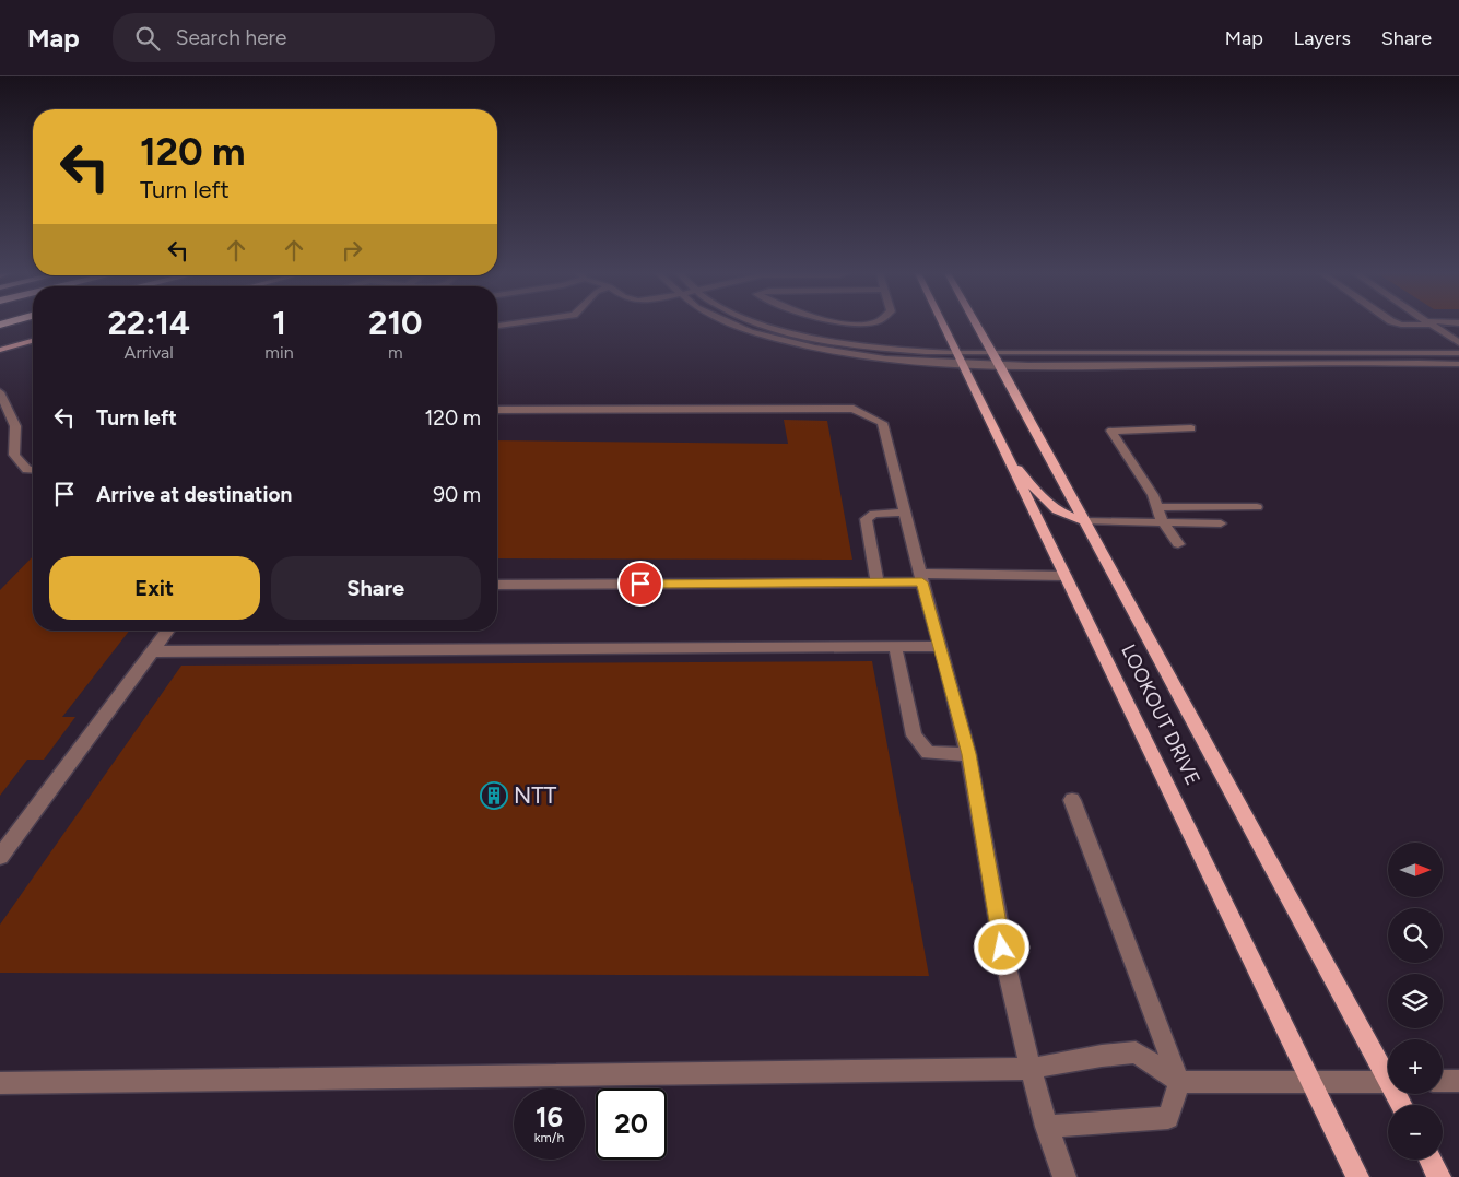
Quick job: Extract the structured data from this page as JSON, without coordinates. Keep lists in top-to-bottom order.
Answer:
{
  "streets": {
    "main road": ["LOOKOUT DRIVE"]
  },
  "places": {
    "building": ["NTT"]
  },
  "north": "right",
  "page": {
    "header": "Map",
    "search": "Search here",
    "nav": ["Map", "Layers", "Share"],
    "turn": ["120 m", "Turn left"],
    "eta": [
      "22:14",
      "Arrival",
      "1",
      "min",
      "210",
      "m"
    ],
    "list": [
      {
        "name": "Turn left",
        "value": "120 m"
      },
      {
        "name": "Arrive at destination",
        "value": "90 m"
      }
    ],
    "buttons": ["Exit", "Share"],
    "map_buttons": ["+", "−"],
    "speed": "16 km/h",
    "limit": "20"
  }
}
